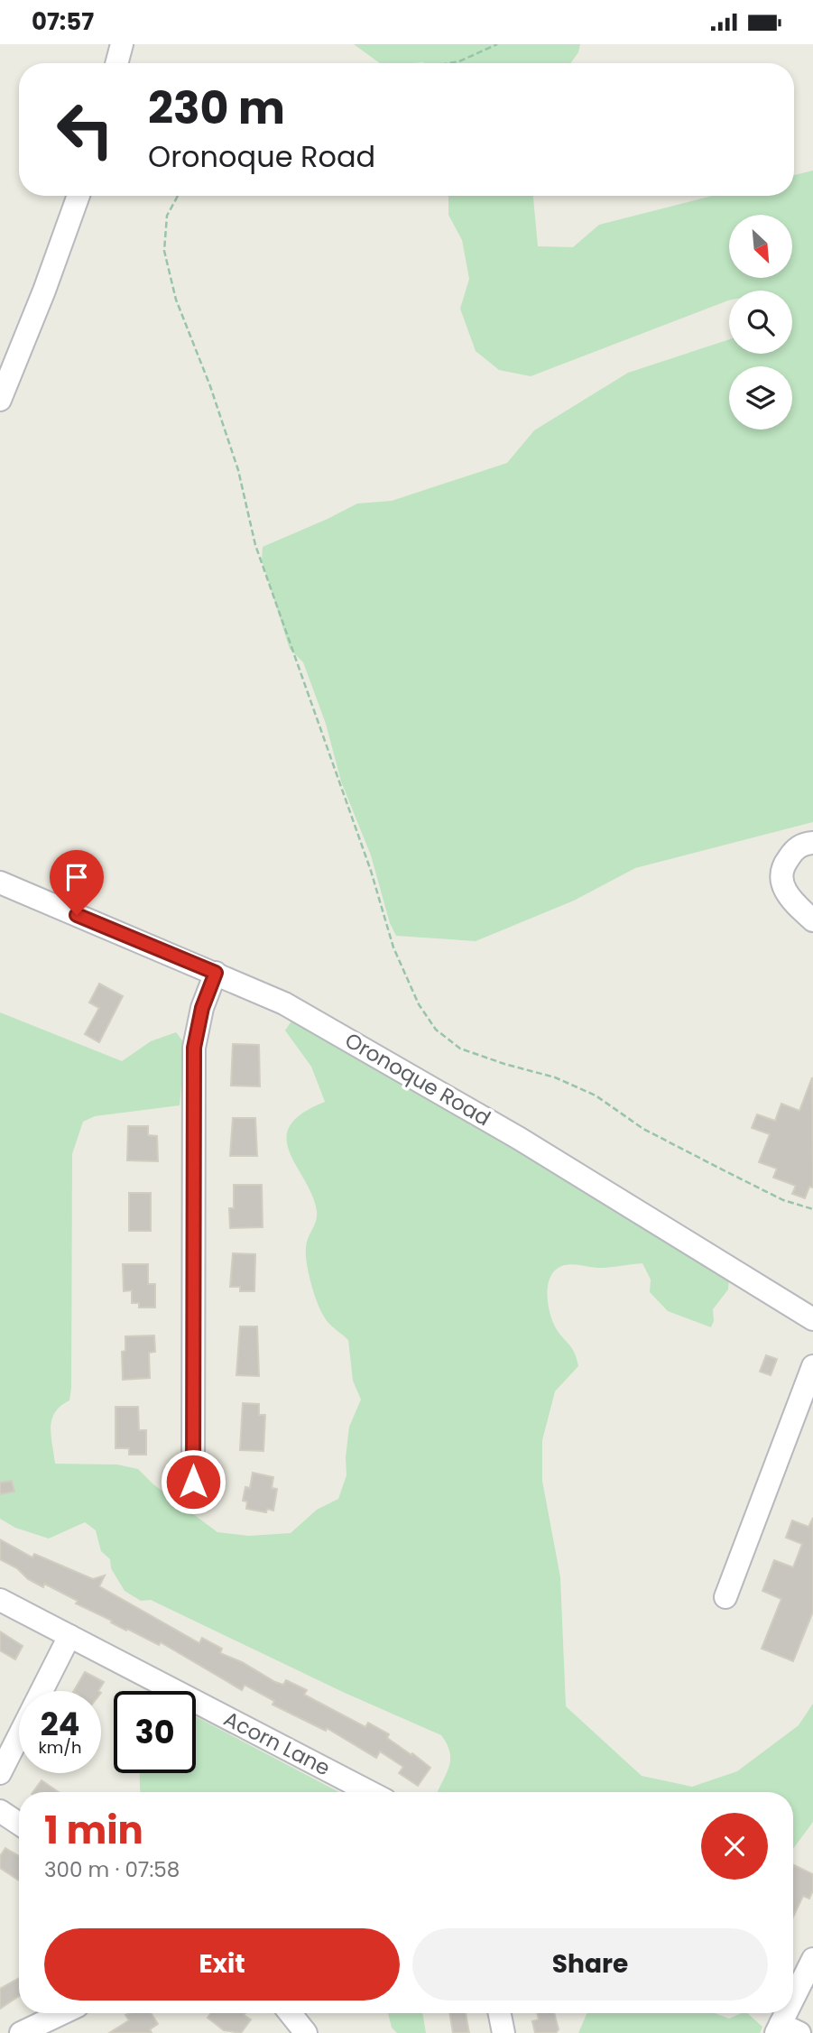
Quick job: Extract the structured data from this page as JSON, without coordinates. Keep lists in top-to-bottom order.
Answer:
{
  "streets": {
    "street": ["Oronoque Road", "Acorn Lane"]
  },
  "north": "bottom right",
  "page": {
    "status": "07:57",
    "turn": ["230 m", "Oronoque Road"],
    "speed": "24 km/h",
    "limit": "30",
    "heading": ["1 min", "300 m · 07:58"],
    "buttons": ["Exit", "Share"]
  }
}
